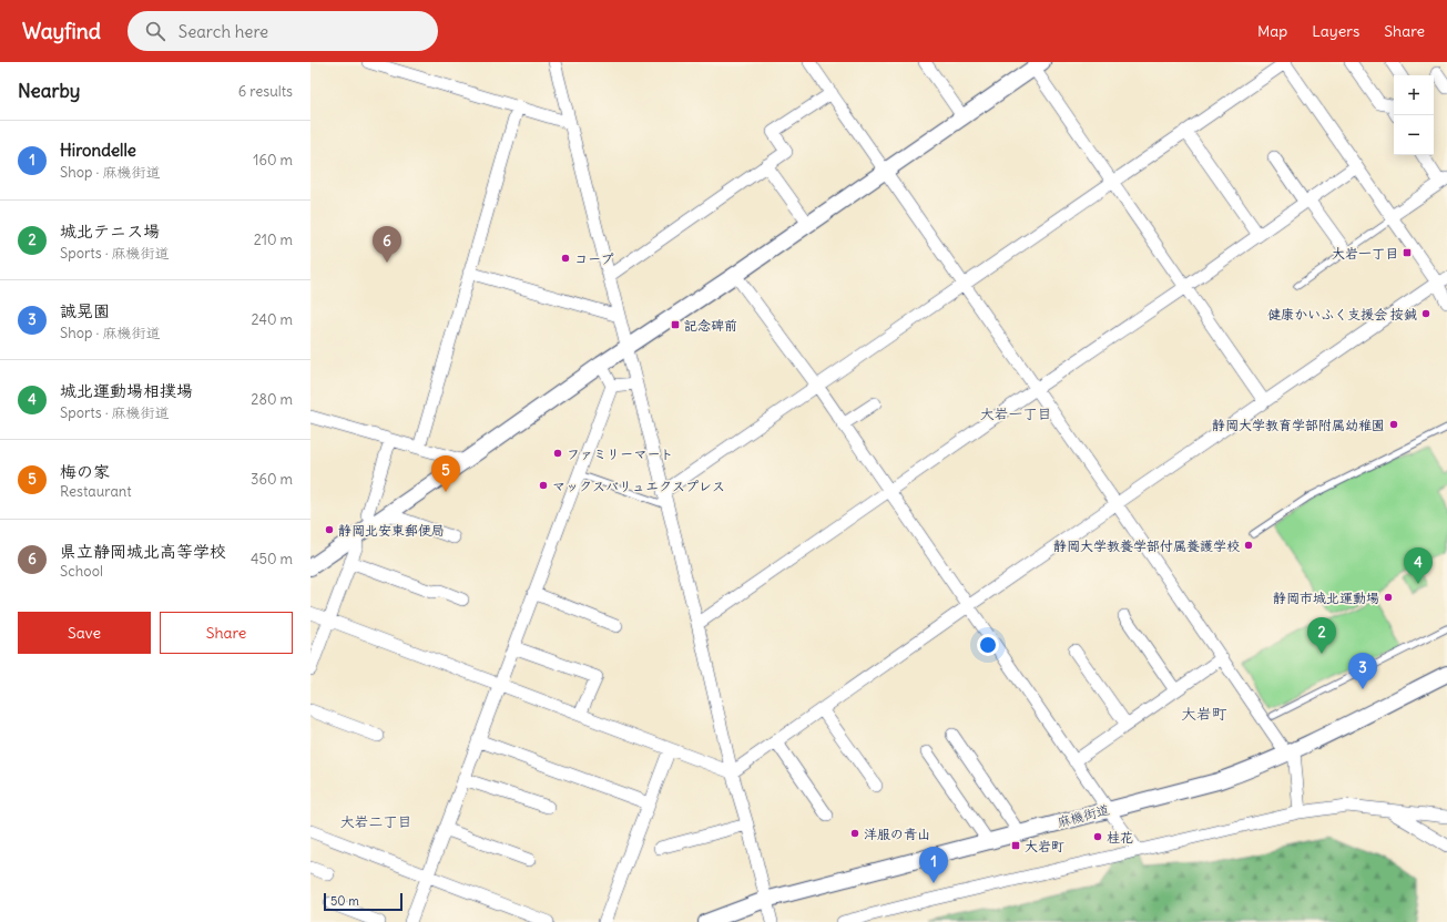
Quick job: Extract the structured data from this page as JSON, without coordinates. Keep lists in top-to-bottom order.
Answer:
{
  "streets": {
    "street": ["麻機街道"]
  },
  "districts": ["大岩一丁目", "大岩町", "大岩二丁目"],
  "places": {
    "transit": ["大岩一丁目", "記念碑前", "大岩町"],
    "other": [
      "コープ",
      "健康かいふく支援会 按鍼",
      "静岡大学教育学部附属幼稚園",
      "ファミリーマート",
      "マックスバリュエクスプレス",
      "静岡北安東郵便局",
      "静岡大学教養学部付属養護学校",
      "静岡市城北運動場",
      "洋服の青山",
      "桂花"
    ]
  },
  "scale_bar": "50 m",
  "page": {
    "header": "Wayfind",
    "search": "Search here",
    "nav": ["Map", "Layers", "Share"],
    "heading": ["Nearby", "6 results"],
    "map_buttons": ["+", "−"],
    "list": [
      {
        "mark": "1",
        "name": "Hirondelle",
        "note": "Shop · 麻機街道",
        "value": "160 m"
      },
      {
        "mark": "2",
        "name": "城北テニス場",
        "note": "Sports · 麻機街道",
        "value": "210 m"
      },
      {
        "mark": "3",
        "name": "誠晃園",
        "note": "Shop · 麻機街道",
        "value": "240 m"
      },
      {
        "mark": "4",
        "name": "城北運動場相撲場",
        "note": "Sports · 麻機街道",
        "value": "280 m"
      },
      {
        "mark": "5",
        "name": "梅の家",
        "note": "Restaurant",
        "value": "360 m"
      },
      {
        "mark": "6",
        "name": "県立静岡城北高等学校",
        "note": "School",
        "value": "450 m"
      }
    ],
    "pins": [
      "6",
      "5",
      "4",
      "2",
      "3",
      "1"
    ],
    "buttons": ["Save", "Share"],
    "scale": "50 m"
  }
}
